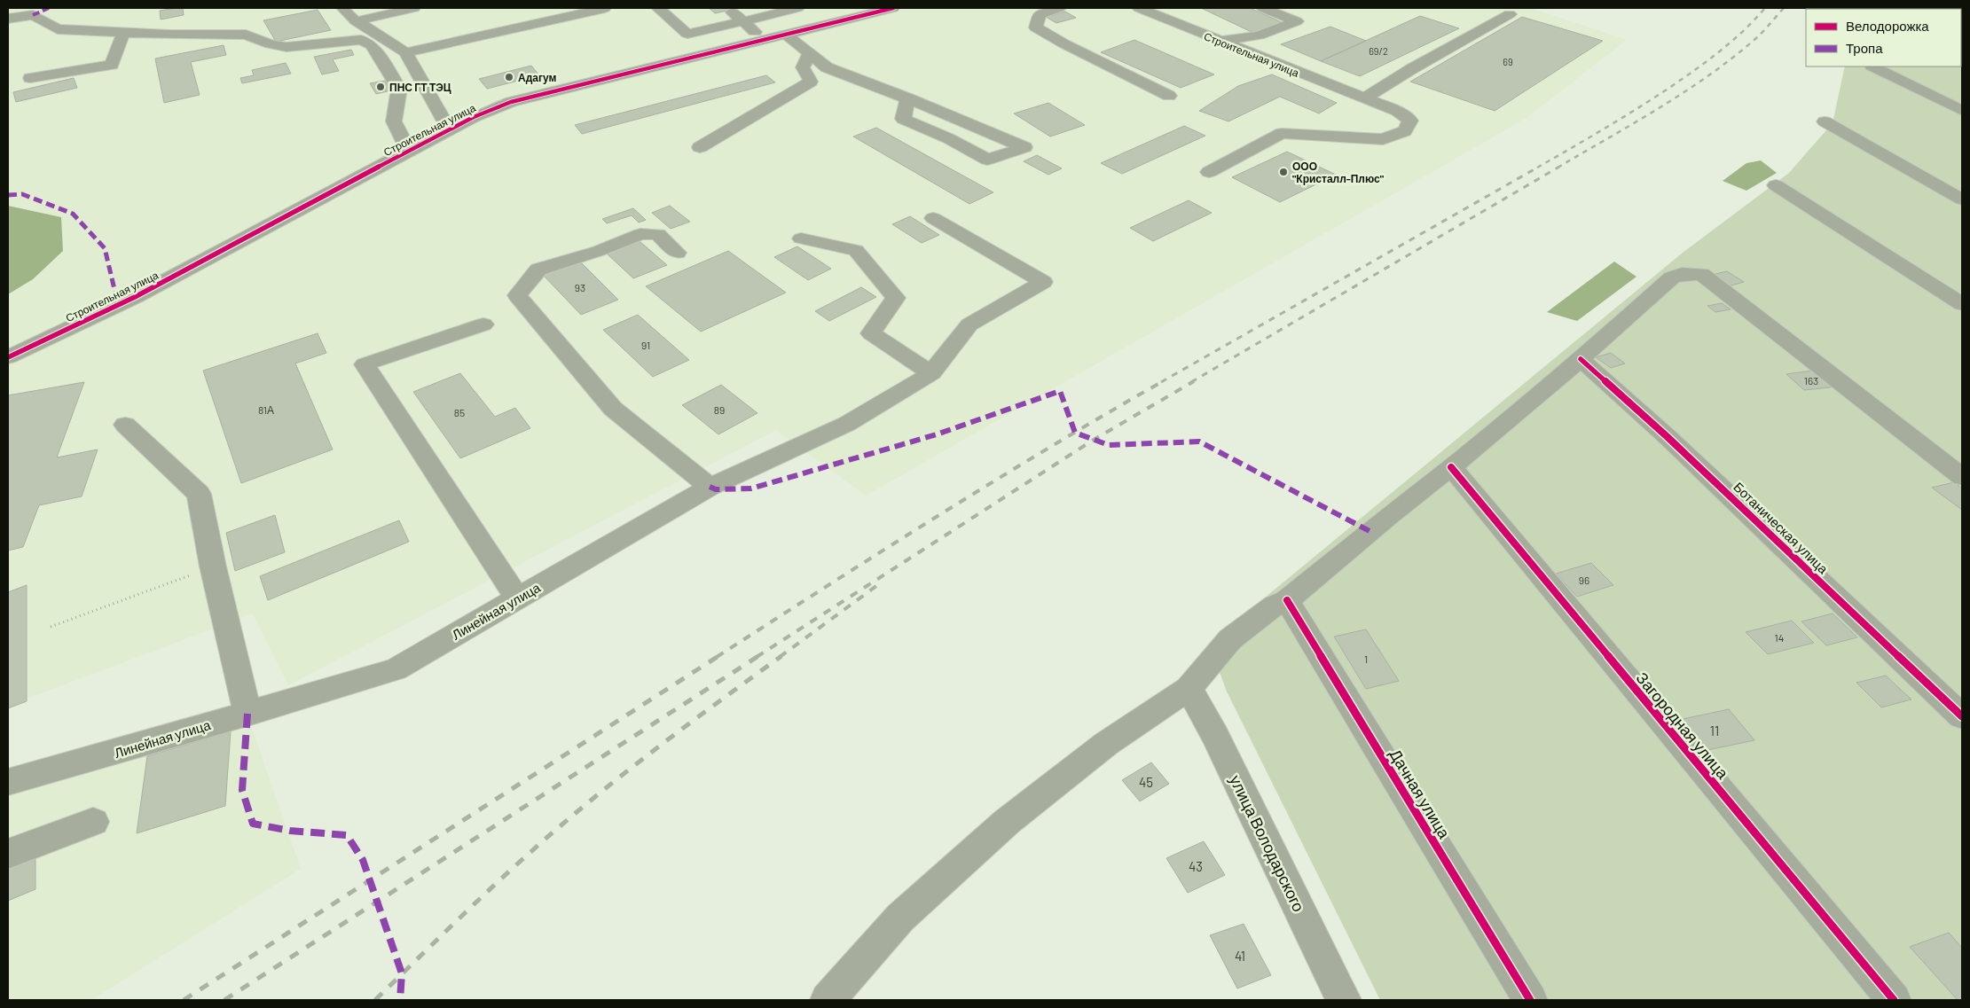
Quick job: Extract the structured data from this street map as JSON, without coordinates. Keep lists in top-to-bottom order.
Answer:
{
  "streets": {
    "street": [
      "Строительная улица",
      "Ботаническая улица",
      "Линейная улица",
      "Загородная улица",
      "Дачная улица",
      "улица Володарского"
    ]
  },
  "places": ["Адагум", "ПНС ГТ ТЭЦ", "ООО \"Кристалл-Плюс\""],
  "house_numbers": [
    "69/2",
    "69",
    "93",
    "91",
    "163",
    "81А",
    "89",
    "85",
    "96",
    "14",
    "1",
    "11",
    "45",
    "43",
    "41"
  ],
  "legend": ["Велодорожка", "Тропа"]
}
